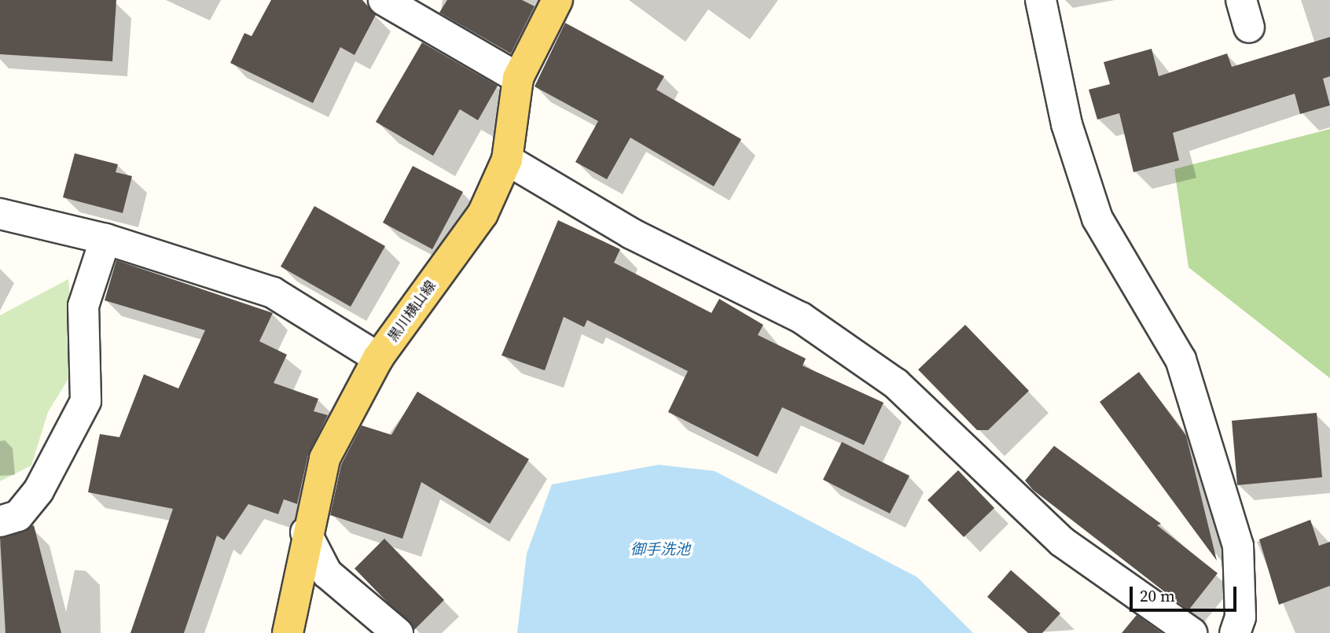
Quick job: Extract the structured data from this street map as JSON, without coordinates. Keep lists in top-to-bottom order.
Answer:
{
  "streets": {
    "main road": ["黒川横山線"]
  },
  "water": ["御手洗池"],
  "scale_bar": "20 m"
}
